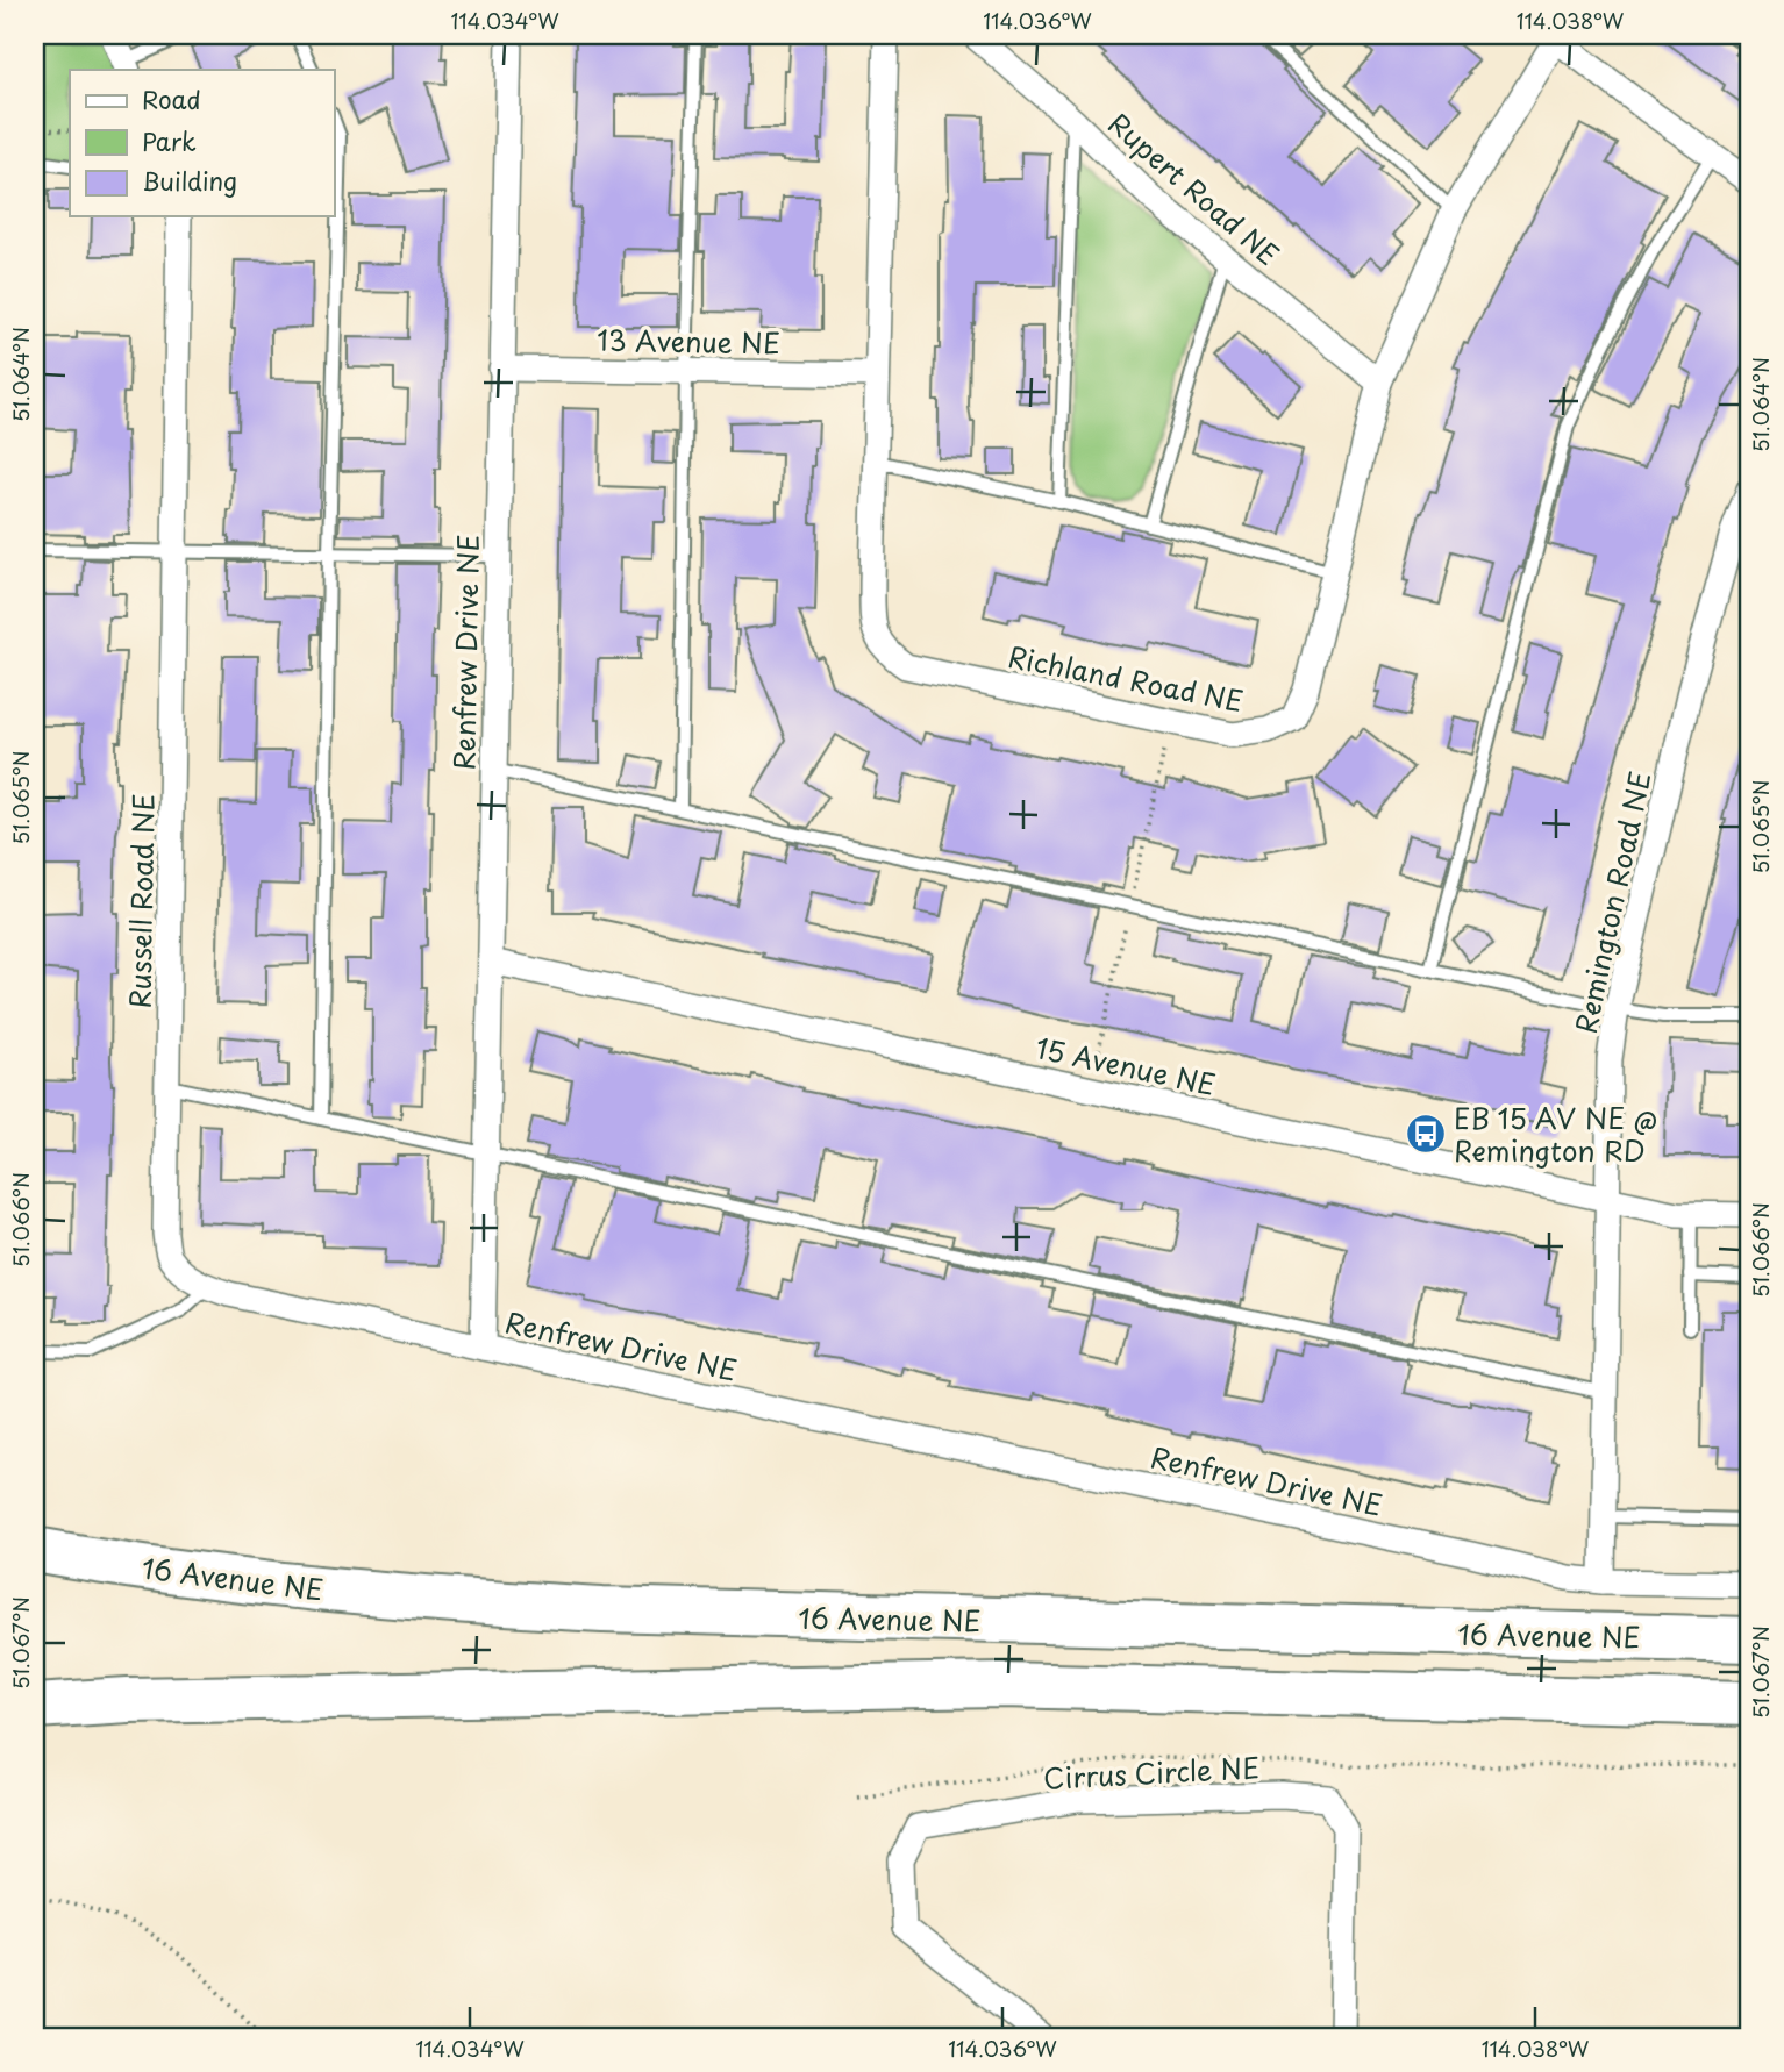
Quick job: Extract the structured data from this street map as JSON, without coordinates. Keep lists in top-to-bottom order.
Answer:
{
  "streets": {
    "highway": ["16 Avenue NE"],
    "street": [
      "Rupert Road NE",
      "13 Avenue NE",
      "Renfrew Drive NE",
      "Richland Road NE",
      "Russell Road NE",
      "Remington Road NE",
      "15 Avenue NE",
      "Cirrus Circle NE"
    ]
  },
  "crossings": [
    ["Rupert Road NE", "Richland Road NE"],
    ["13 Avenue NE", "Renfrew Drive NE"],
    ["13 Avenue NE", "Richland Road NE"],
    ["Renfrew Drive NE", "Russell Road NE"],
    ["Renfrew Drive NE", "Remington Road NE"],
    ["Renfrew Drive NE", "15 Avenue NE"],
    ["Remington Road NE", "15 Avenue NE"]
  ],
  "places": {
    "bus stop": ["EB 15 AV NE @ Remington RD"]
  },
  "legend": ["Road", "Park", "Building"],
  "coordinates": [
    "114.034°W",
    "114.036°W",
    "114.038°W",
    "51.064°N",
    "51.065°N",
    "51.066°N",
    "51.067°N"
  ]
}
